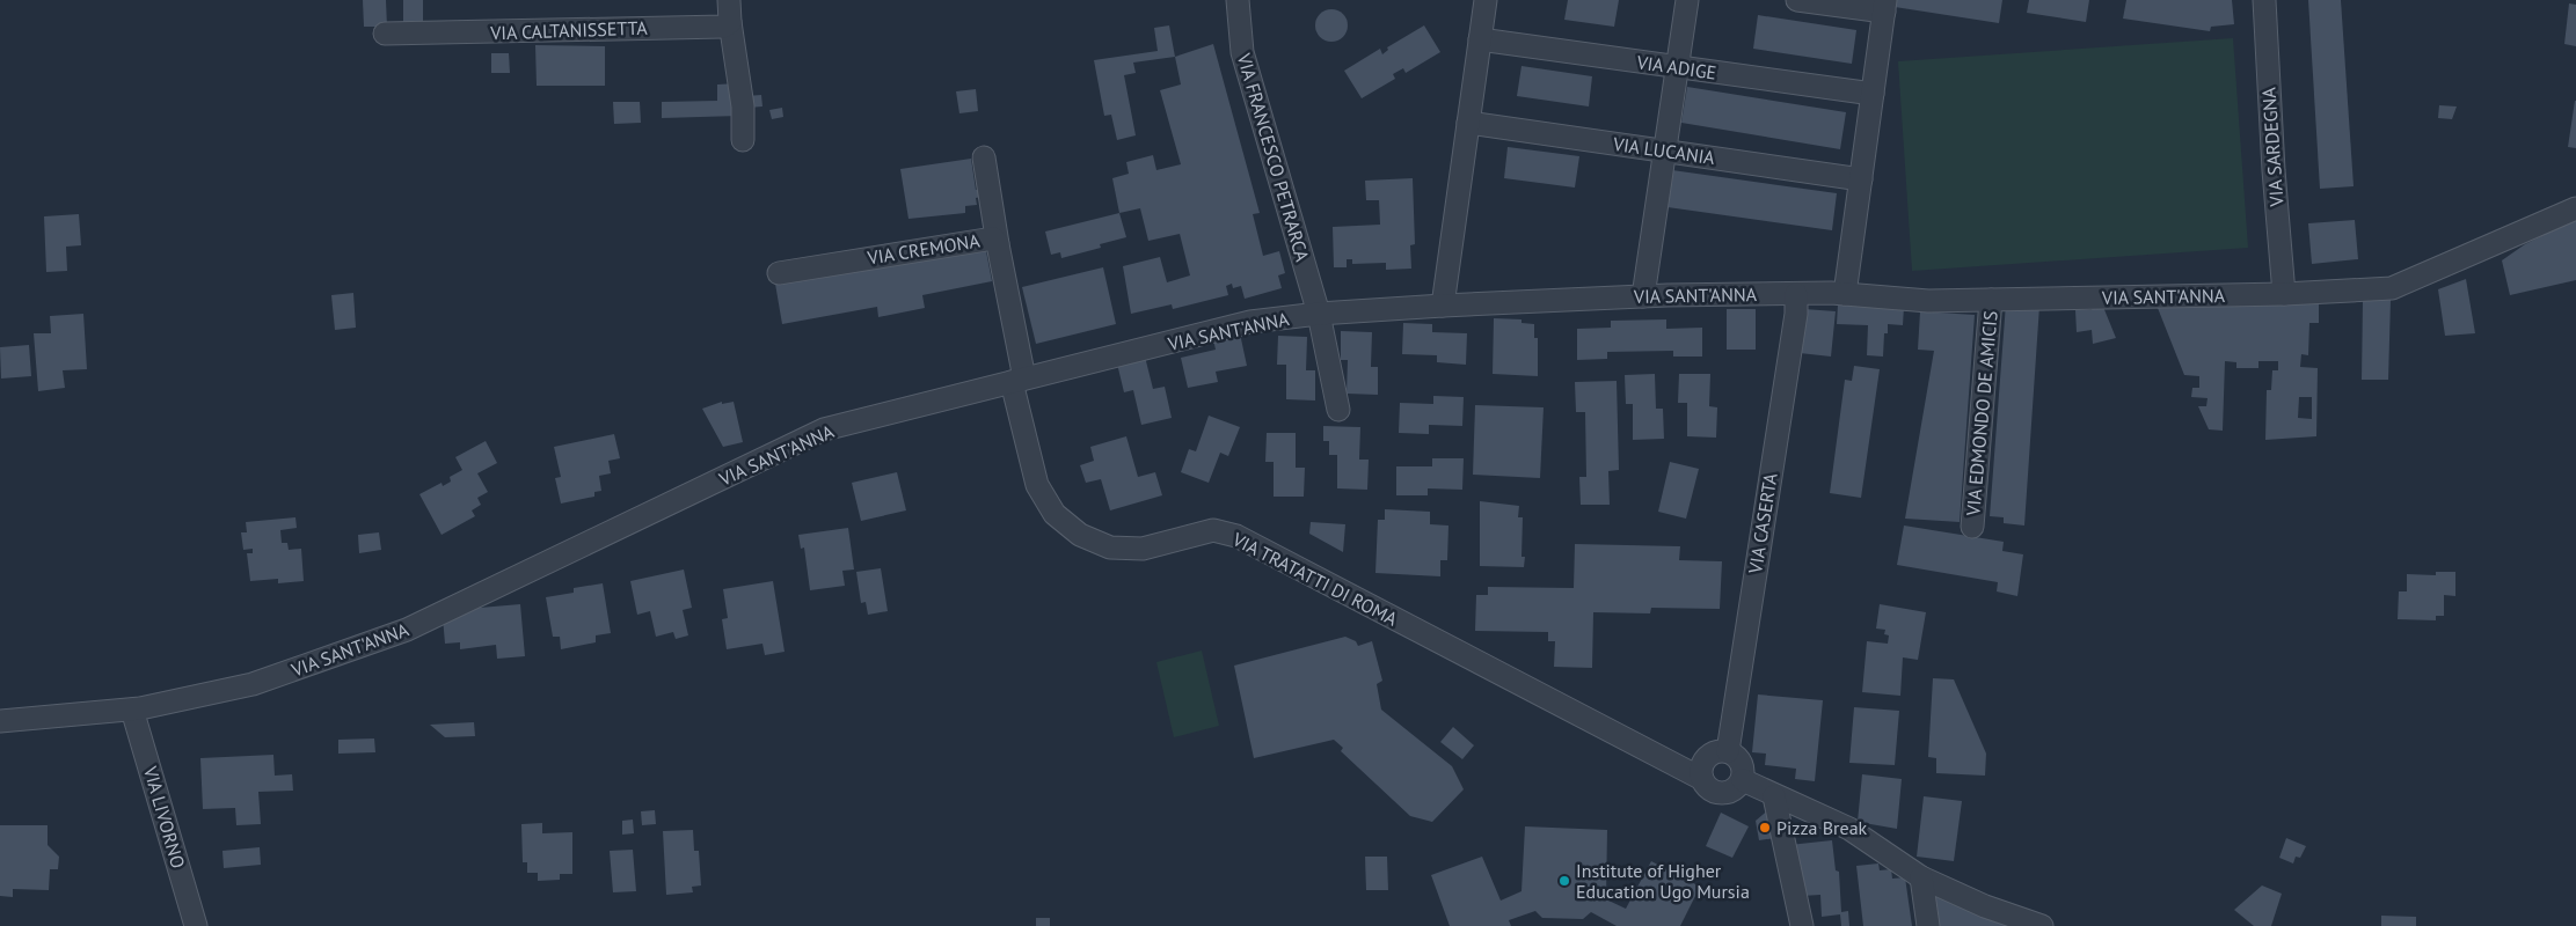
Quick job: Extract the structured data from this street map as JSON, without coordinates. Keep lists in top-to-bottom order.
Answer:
{
  "streets": {
    "street": [
      "VIA CALTANISSETTA",
      "VIA ADIGE",
      "VIA SARDEGNA",
      "VIA LUCANIA",
      "VIA FRANCESCO PETRARCA",
      "VIA CREMONA",
      "VIA SANT'ANNA",
      "VIA EDMONDO DE AMICIS",
      "VIA CASERTA",
      "VIA TRATATTI DI ROMA",
      "VIA LIVORNO"
    ]
  },
  "crossings": [
    ["VIA SARDEGNA", "VIA SANT'ANNA"],
    ["VIA FRANCESCO PETRARCA", "VIA SANT'ANNA"],
    ["VIA CREMONA", "VIA SANT'ANNA"],
    ["VIA CREMONA", "VIA TRATATTI DI ROMA"],
    ["VIA SANT'ANNA", "VIA EDMONDO DE AMICIS"],
    ["VIA SANT'ANNA", "VIA CASERTA"],
    ["VIA SANT'ANNA", "VIA TRATATTI DI ROMA"],
    ["VIA SANT'ANNA", "VIA LIVORNO"],
    ["VIA CASERTA", "VIA TRATATTI DI ROMA"]
  ],
  "places": ["Pizza Break", "Institute of Higher Education Ugo Mursia"]
}
